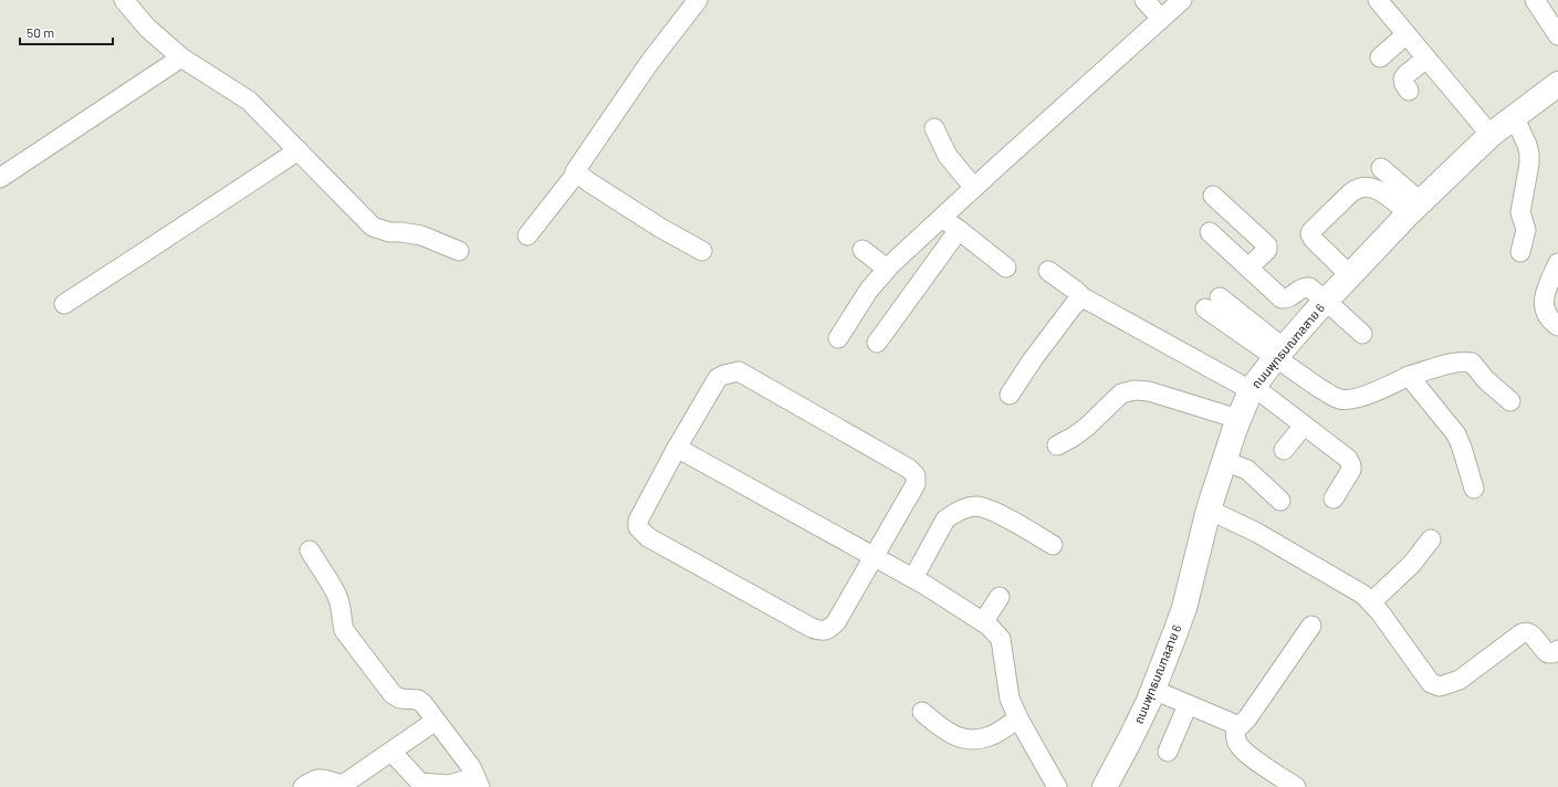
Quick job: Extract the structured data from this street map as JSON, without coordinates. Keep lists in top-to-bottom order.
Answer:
{
  "streets": {
    "main road": ["ถนนพุทธมณฑลสาย 6"]
  },
  "scale_bar": "50 m"
}
